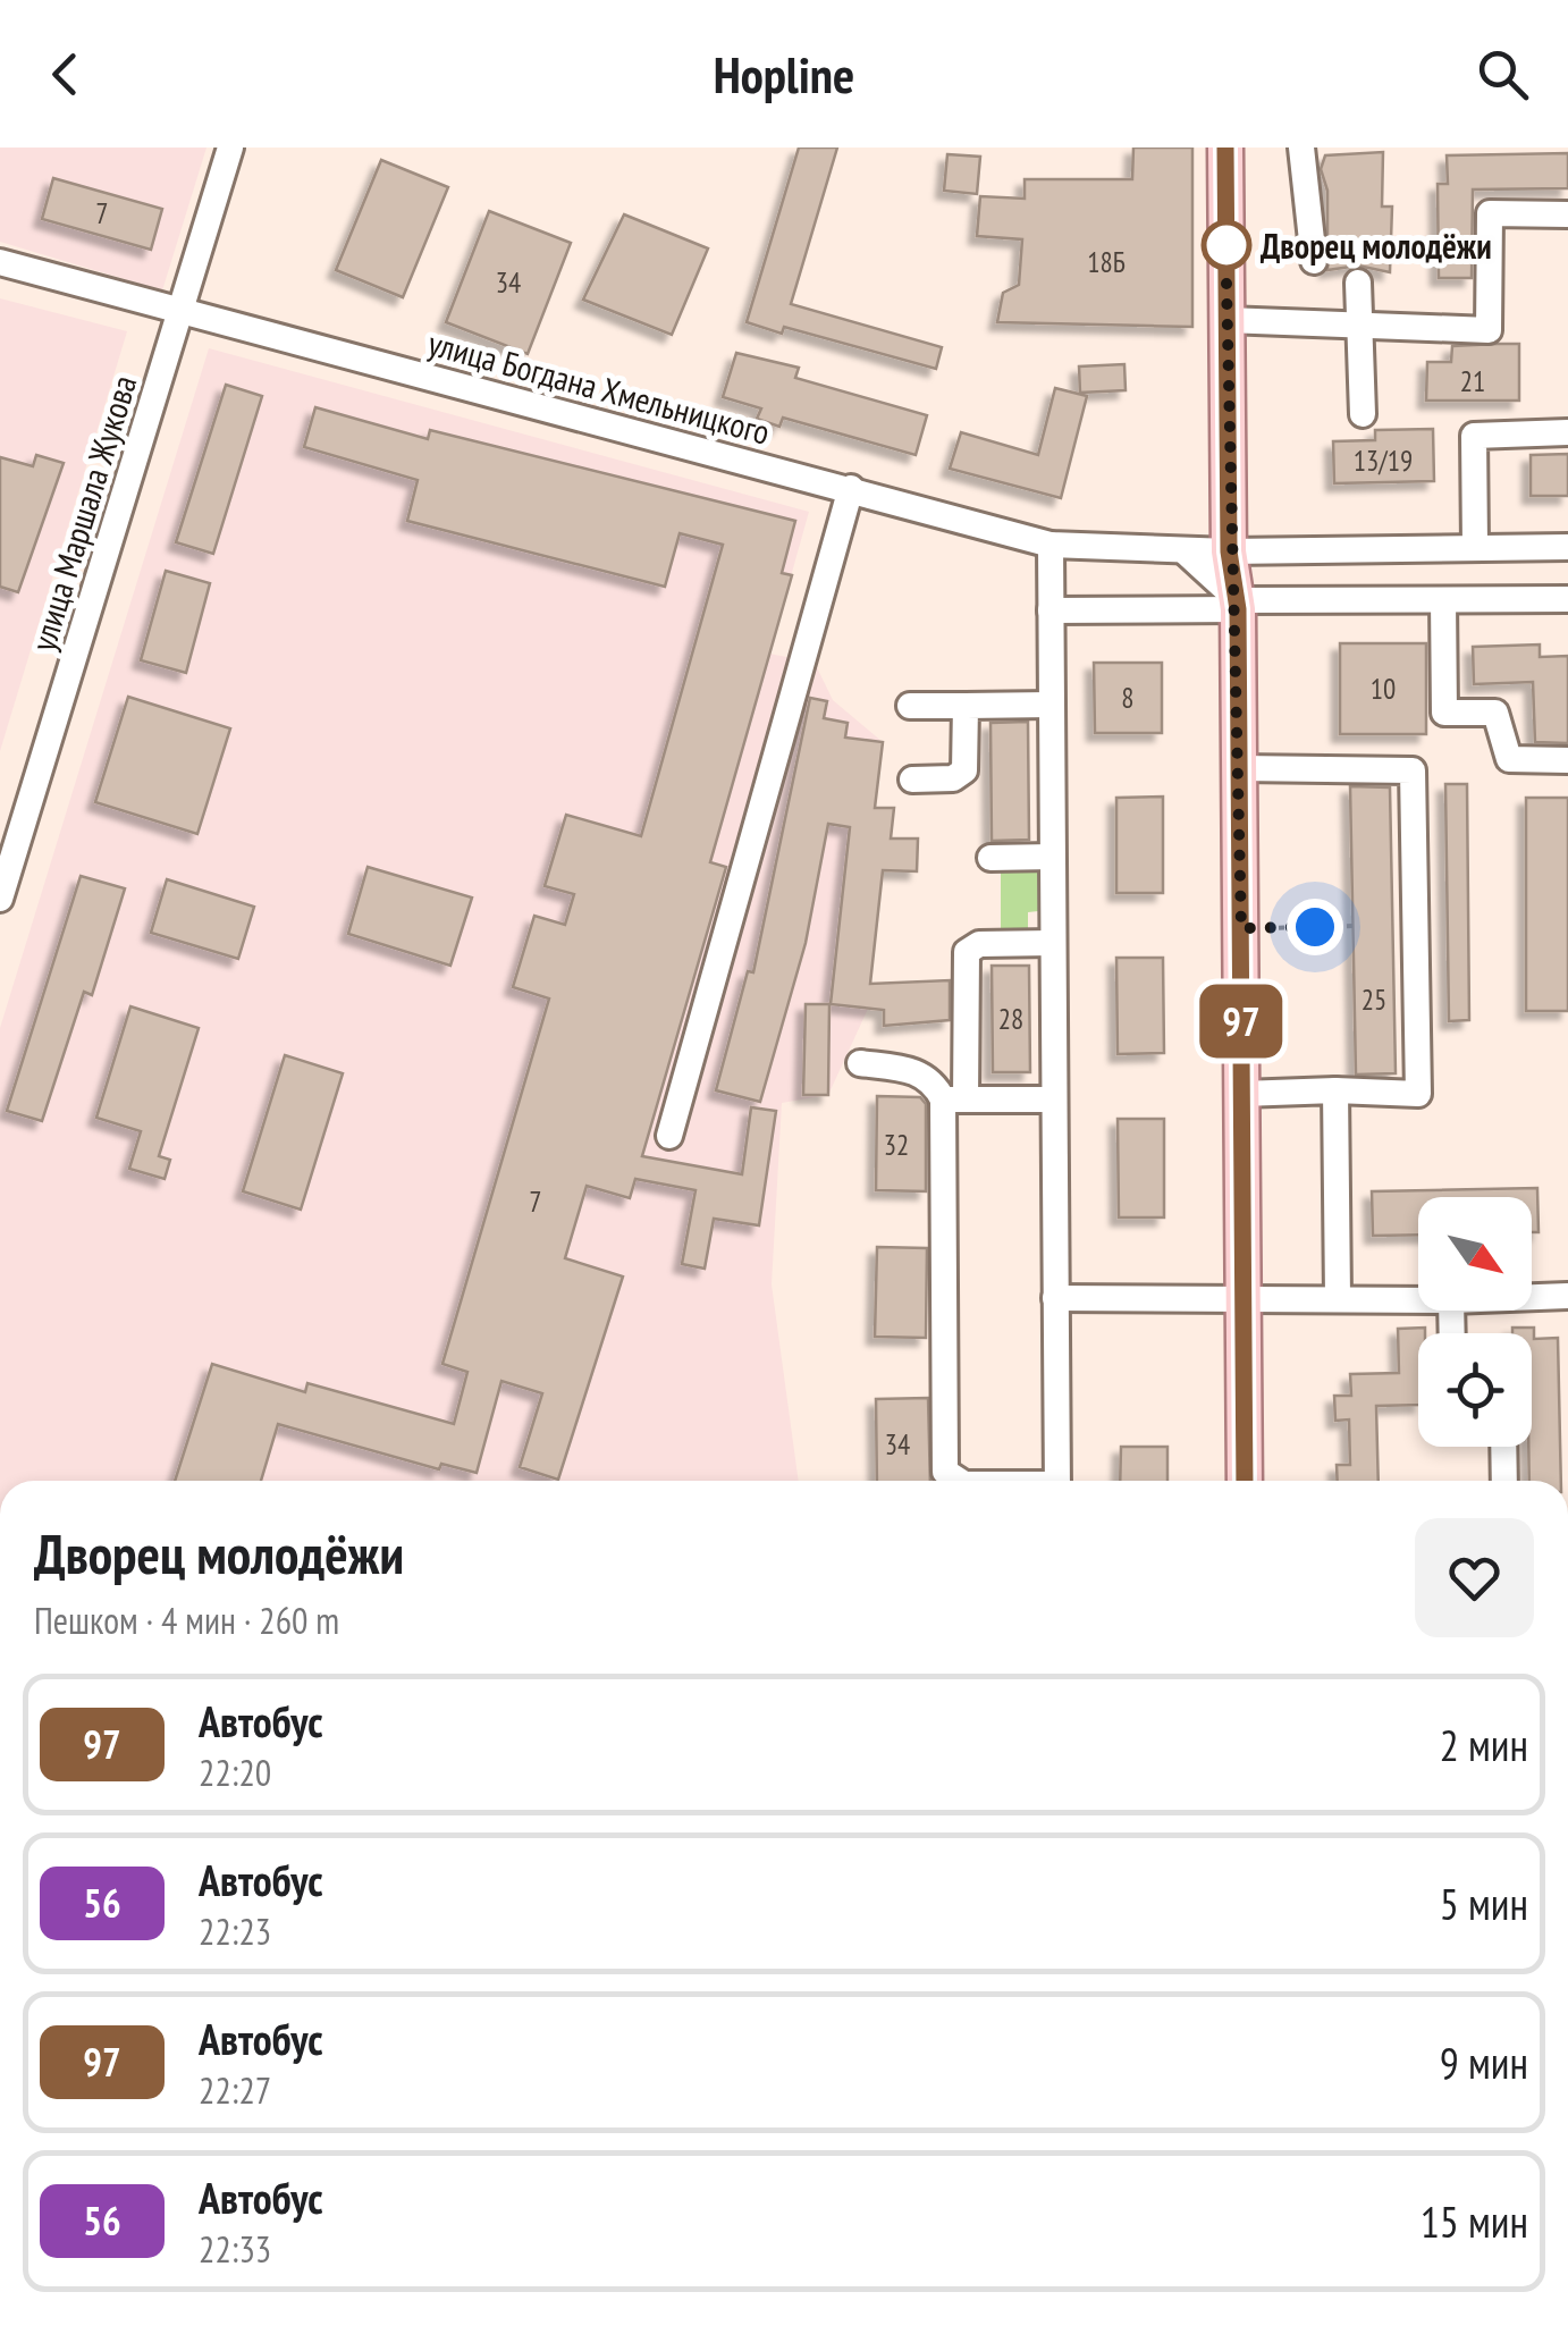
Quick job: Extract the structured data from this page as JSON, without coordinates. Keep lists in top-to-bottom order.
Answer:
{
  "streets": {
    "street": ["улица Богдана Хмельницкого", "улица Маршала Жукова"]
  },
  "crossings": [
    ["улица Богдана Хмельницкого", "улица Маршала Жукова"]
  ],
  "places": ["Дворец молодёжи"],
  "lines": ["bus line 97"],
  "house_numbers": [
    "7",
    "18Б",
    "34",
    "21",
    "13/19",
    "10",
    "8",
    "25",
    "28",
    "32",
    "7",
    "34"
  ],
  "north": "bottom right",
  "page": {
    "header": "Hopline",
    "on_map": "97",
    "heading": ["Дворец молодёжи", "Пешком · 4 мин · 260 m"],
    "list": [
      {
        "mark": "97",
        "name": "Автобус",
        "note": "22:20",
        "value": "2 мин"
      },
      {
        "mark": "56",
        "name": "Автобус",
        "note": "22:23",
        "value": "5 мин"
      },
      {
        "mark": "97",
        "name": "Автобус",
        "note": "22:27",
        "value": "9 мин"
      },
      {
        "mark": "56",
        "name": "Автобус",
        "note": "22:33",
        "value": "15 мин"
      }
    ]
  }
}
